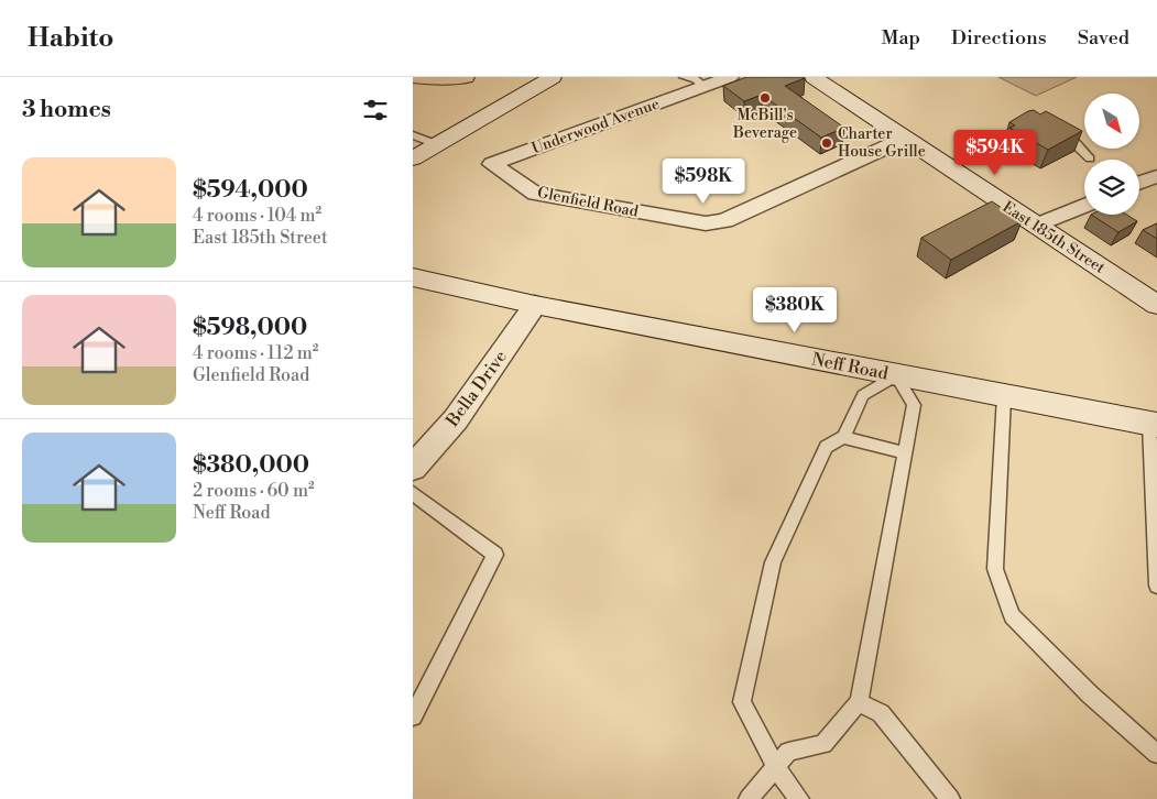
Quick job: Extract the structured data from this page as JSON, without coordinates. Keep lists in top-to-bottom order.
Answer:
{
  "streets": {
    "street": [
      "Underwood Avenue",
      "Glenfield Road",
      "East 185th Street",
      "Neff Road",
      "Bella Drive"
    ]
  },
  "crossings": [
    ["Underwood Avenue", "Glenfield Road"],
    ["Glenfield Road", "East 185th Street"],
    ["Neff Road", "Bella Drive"]
  ],
  "places": ["McBill's Beverage", "Charter House Grille"],
  "north": "bottom right",
  "page": {
    "header": "Habito",
    "nav": ["Map", "Directions", "Saved"],
    "heading": "3 homes",
    "price": ["$594K", "$598K", "$380K"],
    "list": [
      {
        "name": "$594,000",
        "note": "4 rooms · 104 m² · East 185th Street"
      },
      {
        "name": "$598,000",
        "note": "4 rooms · 112 m² · Glenfield Road"
      },
      {
        "name": "$380,000",
        "note": "2 rooms · 60 m² · Neff Road"
      }
    ]
  }
}
